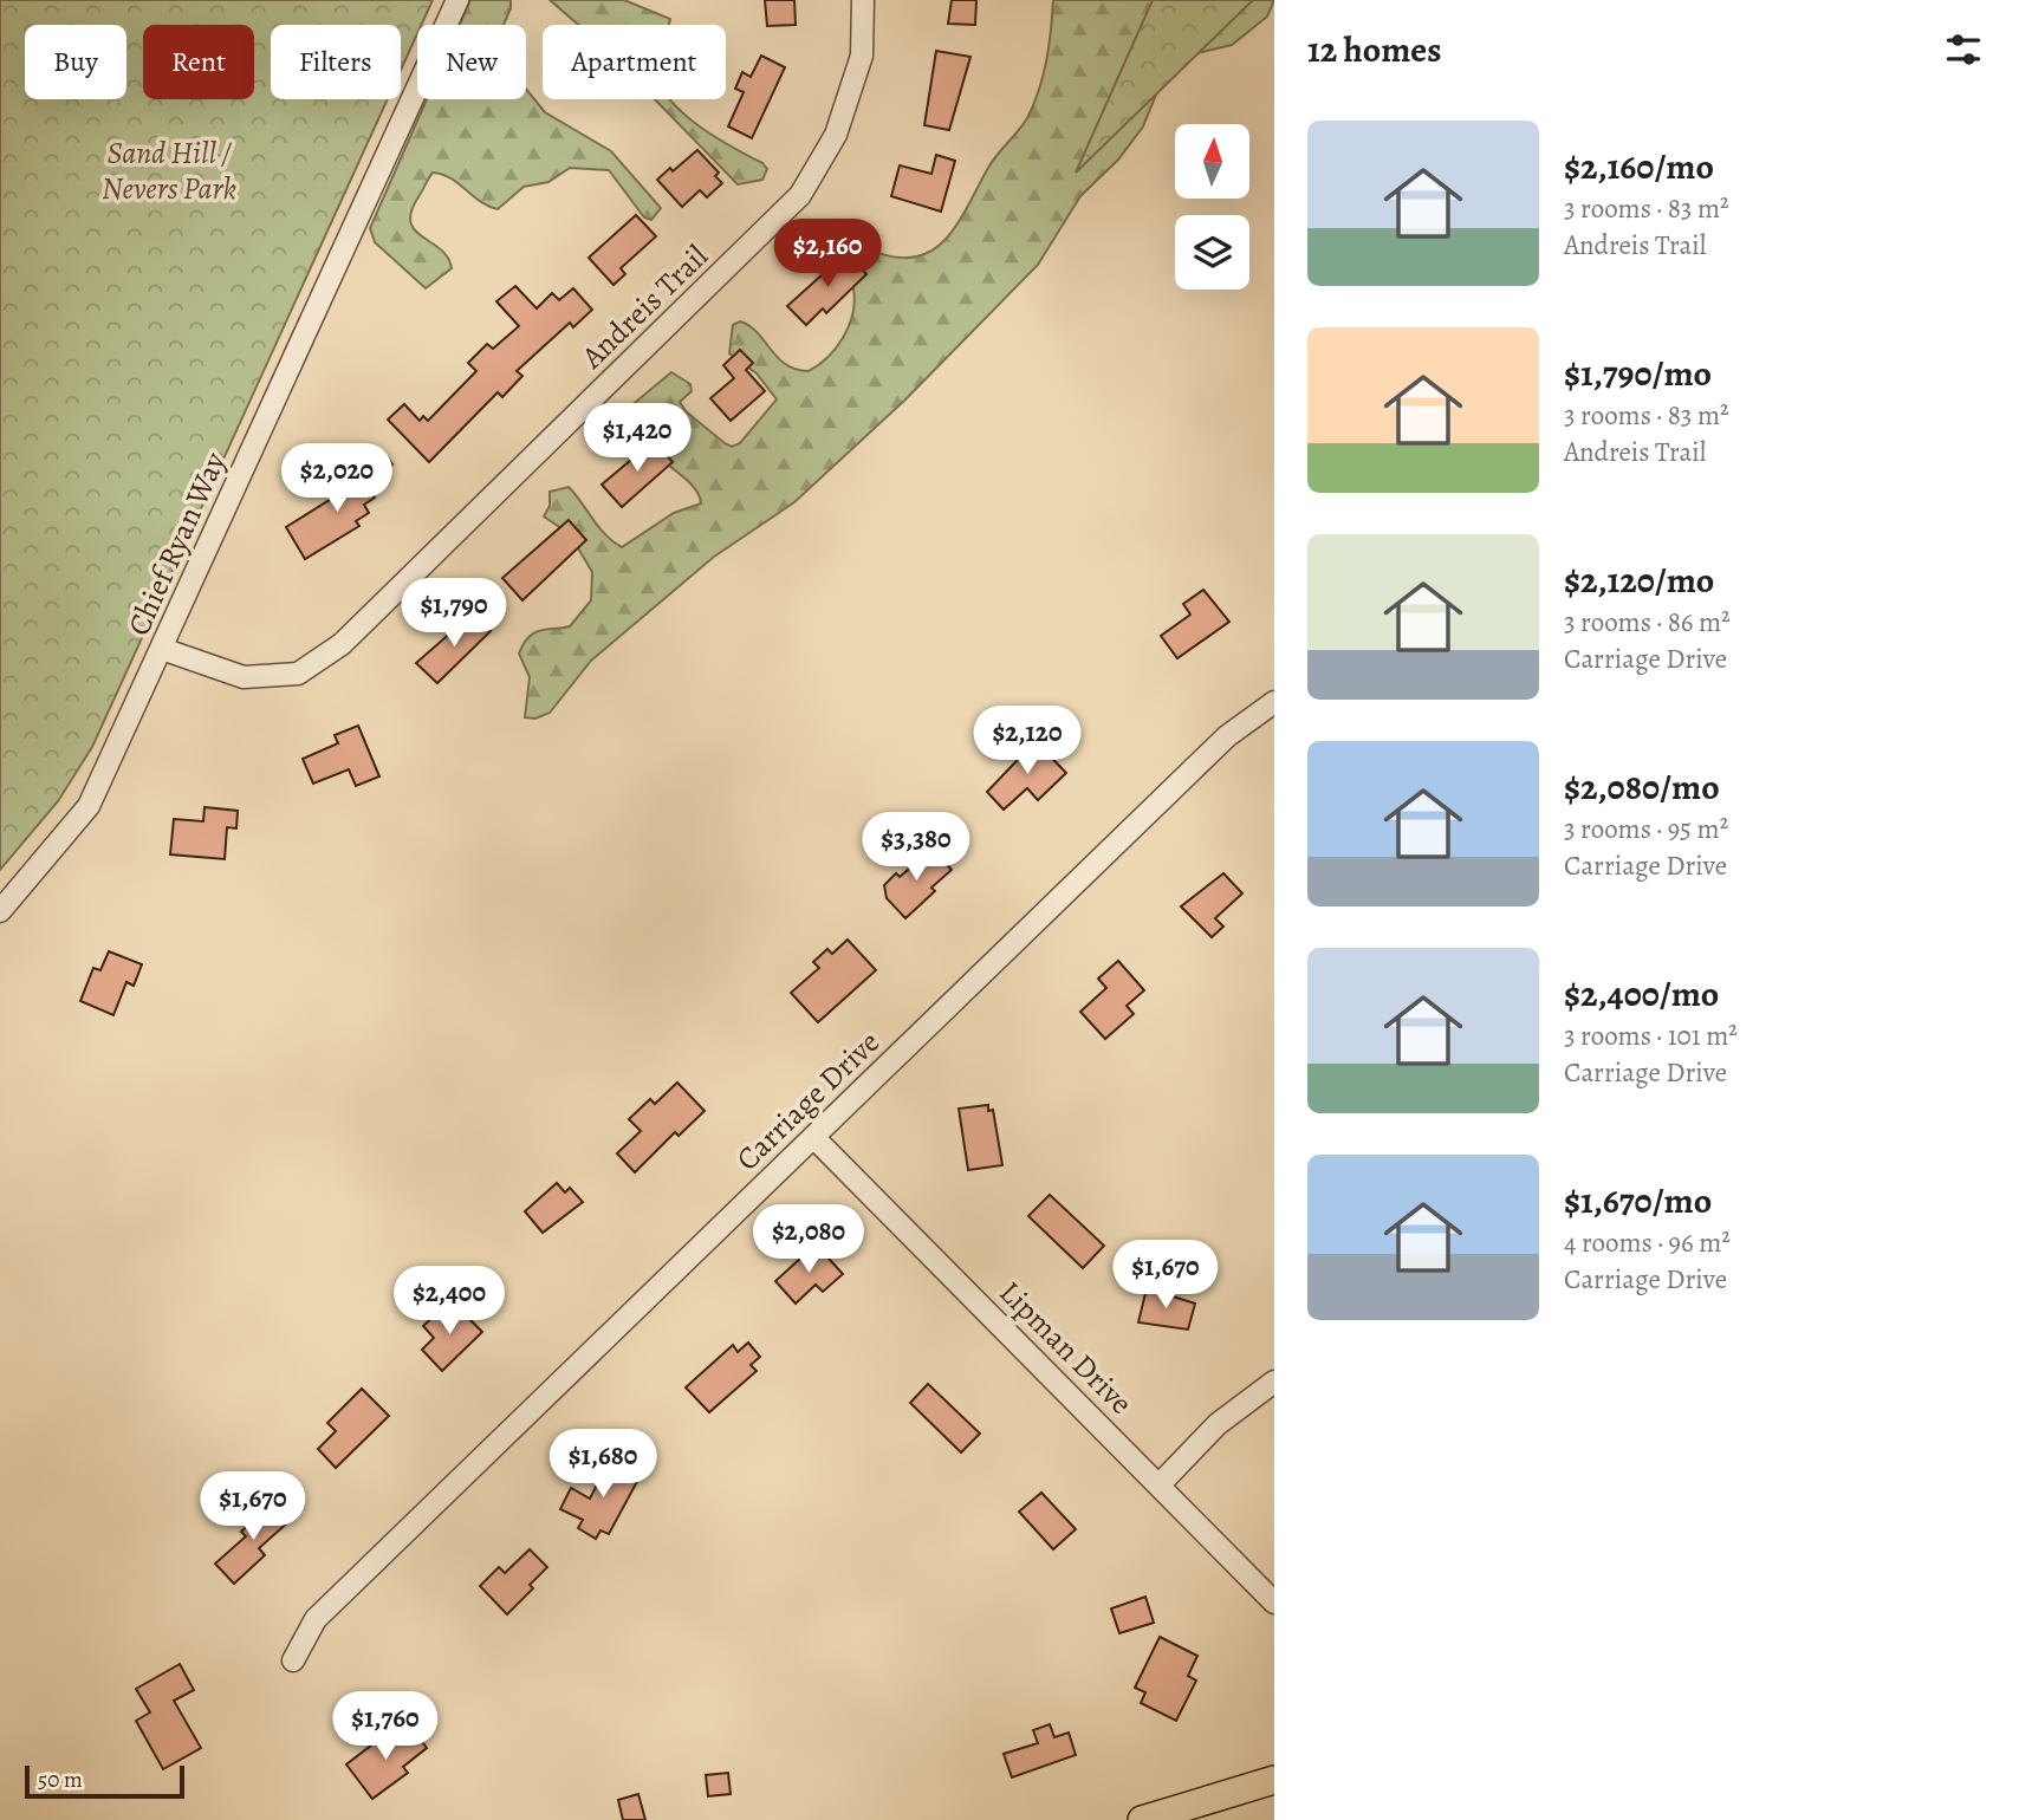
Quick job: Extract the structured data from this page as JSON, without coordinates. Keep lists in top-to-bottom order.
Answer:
{
  "streets": {
    "street": [
      "Andreis Trail",
      "Chief Ryan Way",
      "Carriage Drive",
      "Lipman Drive"
    ]
  },
  "crossings": [
    ["Andreis Trail", "Chief Ryan Way"],
    ["Carriage Drive", "Lipman Drive"]
  ],
  "parks": ["Sand Hill / Nevers Park"],
  "scale_bar": "50 m",
  "north": "top",
  "page": {
    "heading": "12 homes",
    "chip": [
      "Buy",
      "Rent",
      "Filters",
      "New",
      "Apartment"
    ],
    "list": [
      {
        "name": "$2,160/mo",
        "note": "3 rooms · 83 m² · Andreis Trail"
      },
      {
        "name": "$1,790/mo",
        "note": "3 rooms · 83 m² · Andreis Trail"
      },
      {
        "name": "$2,120/mo",
        "note": "3 rooms · 86 m² · Carriage Drive"
      },
      {
        "name": "$2,080/mo",
        "note": "3 rooms · 95 m² · Carriage Drive"
      },
      {
        "name": "$2,400/mo",
        "note": "3 rooms · 101 m² · Carriage Drive"
      },
      {
        "name": "$1,670/mo",
        "note": "4 rooms · 96 m² · Carriage Drive"
      }
    ],
    "price": [
      "$2,160",
      "$1,420",
      "$2,020",
      "$1,790",
      "$2,120",
      "$3,380",
      "$2,080",
      "$1,670",
      "$2,400",
      "$1,680",
      "$1,670",
      "$1,760"
    ],
    "scale": "50 m"
  }
}
